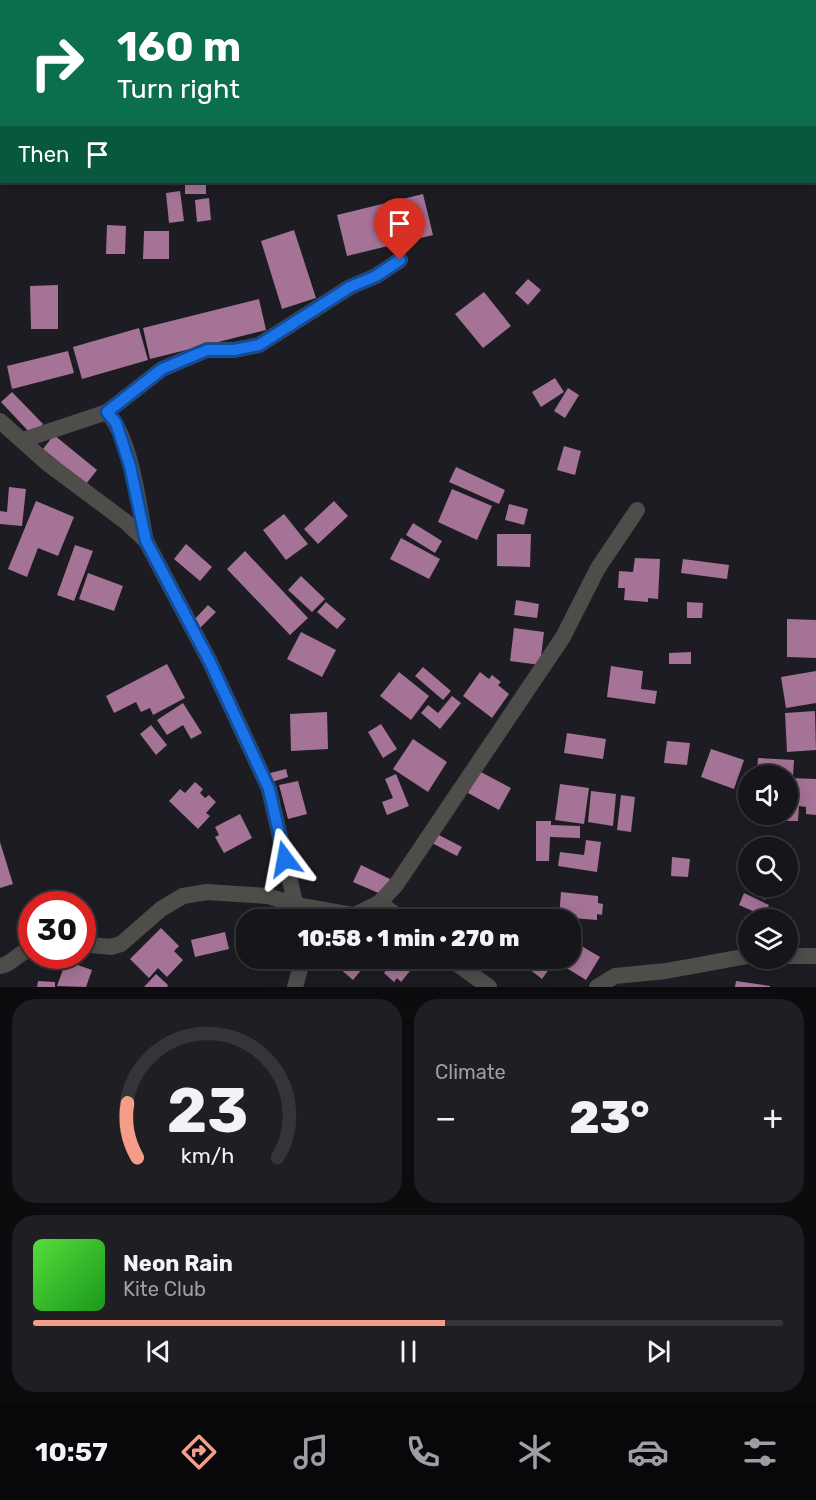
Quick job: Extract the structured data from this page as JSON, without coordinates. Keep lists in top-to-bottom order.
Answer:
{
  "page": {
    "turn": ["160 m", "Turn right"],
    "then": "Then",
    "limit": "30",
    "trip": "10:58 · 1 min · 270 m",
    "tile": "Climate",
    "heat": ["−", "23°", "+"],
    "song": ["Neon Rain", "Kite Club"],
    "tabs": "10:57",
    "gauge": ["23", "km/h"]
  }
}
